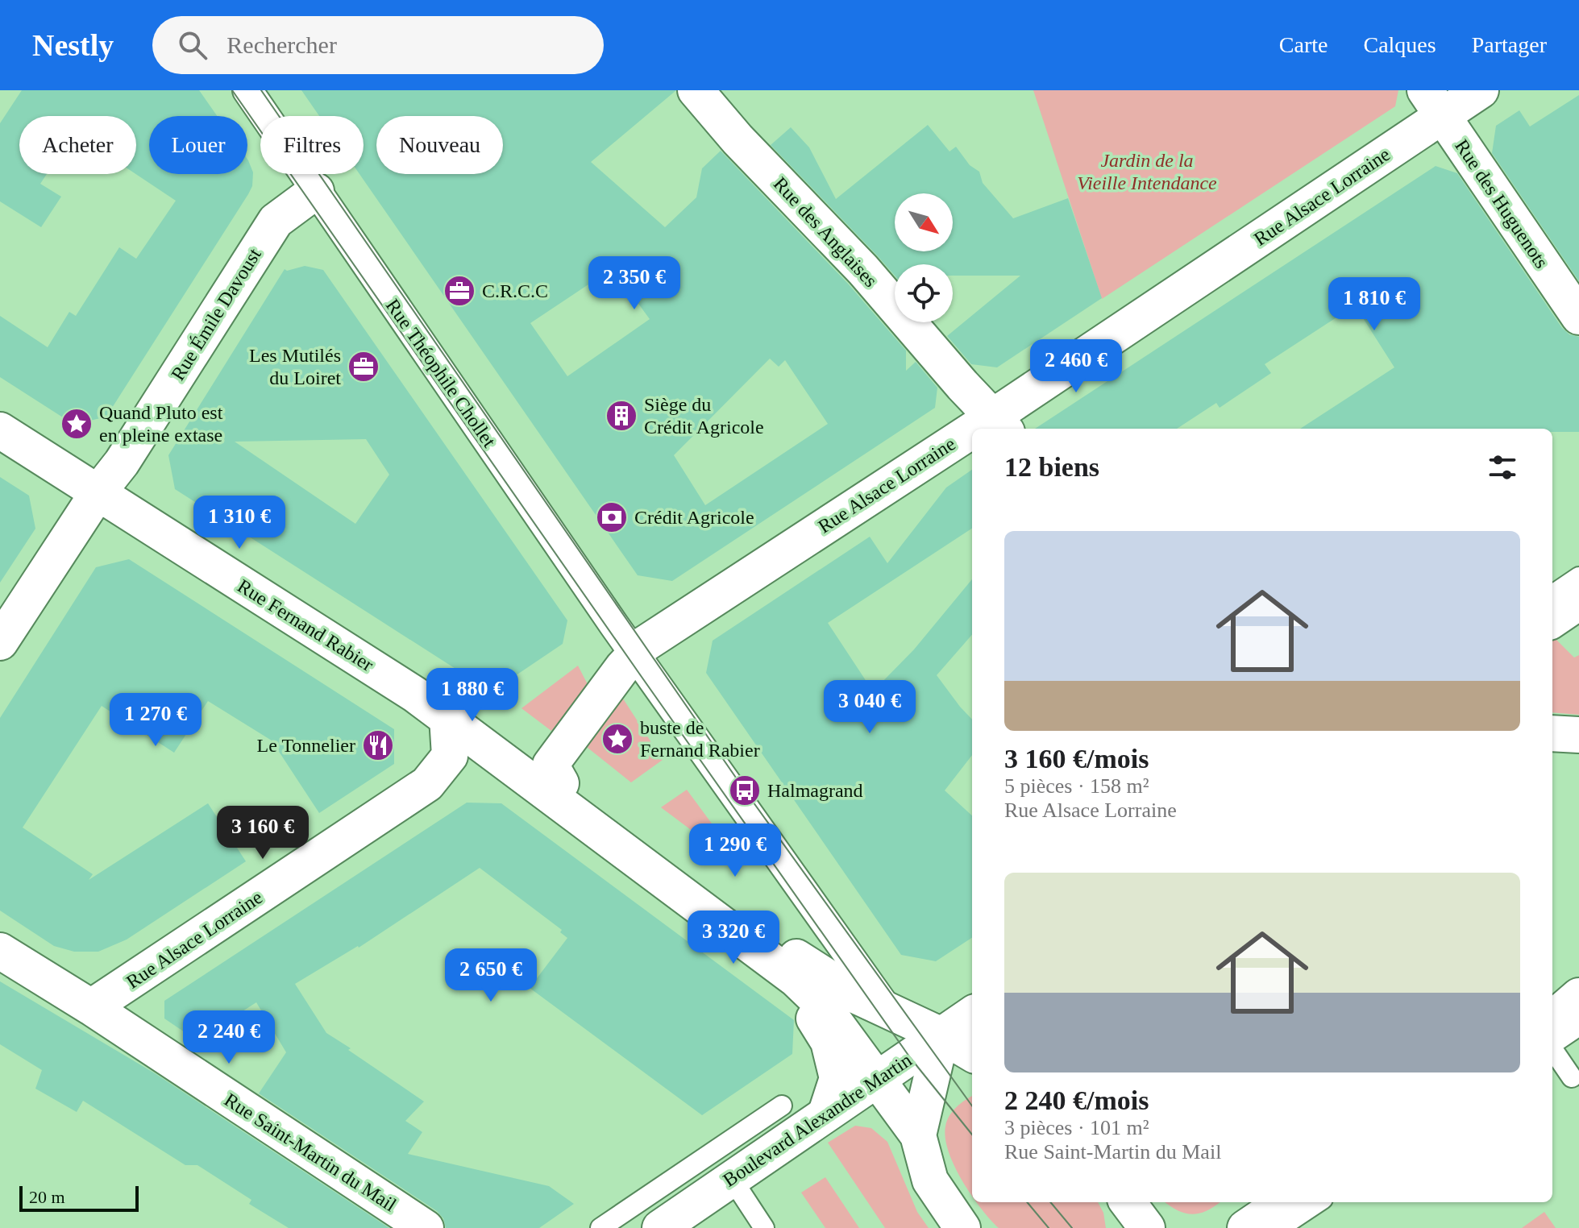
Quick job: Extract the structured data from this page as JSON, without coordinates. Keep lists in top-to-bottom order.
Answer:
{
  "streets": {
    "street": [
      "Rue Alsace Lorraine",
      "Rue des Huguenots",
      "Rue des Anglaises",
      "Rue Émile Davoust",
      "Rue Théophile Chollet",
      "Rue Fernand Rabier",
      "Boulevard Alexandre Martin",
      "Rue Saint-Martin du Mail"
    ]
  },
  "crossings": [
    ["Rue Alsace Lorraine", "Rue des Huguenots"],
    ["Rue Alsace Lorraine", "Rue des Anglaises"],
    ["Rue Alsace Lorraine", "Rue Théophile Chollet"],
    ["Rue Alsace Lorraine", "Rue Saint-Martin du Mail"],
    ["Rue Émile Davoust", "Rue Théophile Chollet"],
    ["Rue Émile Davoust", "Rue Fernand Rabier"]
  ],
  "parks": ["Jardin de la Vieille Intendance"],
  "places": {
    "office": ["C.R.C.C", "Les Mutilés du Loiret"],
    "building": ["Siège du Crédit Agricole"],
    "place": ["Quand Pluto est en pleine extase", "buste de Fernand Rabier"],
    "bank": ["Crédit Agricole"],
    "restaurant": ["Le Tonnelier"],
    "bus stop": ["Halmagrand"]
  },
  "scale_bar": "20 m",
  "north": "bottom right",
  "page": {
    "header": "Nestly",
    "search": "Rechercher",
    "nav": ["Carte", "Calques", "Partager"],
    "chip": [
      "Acheter",
      "Louer",
      "Filtres",
      "Nouveau"
    ],
    "price": [
      "2 350 €",
      "1 810 €",
      "2 460 €",
      "1 310 €",
      "1 880 €",
      "3 040 €",
      "1 270 €",
      "3 160 €",
      "1 290 €",
      "3 320 €",
      "2 650 €",
      "2 240 €"
    ],
    "heading": "12 biens",
    "list": [
      {
        "name": "3 160 €/mois",
        "note": "5 pièces · 158 m² · Rue Alsace Lorraine"
      },
      {
        "name": "2 240 €/mois",
        "note": "3 pièces · 101 m² · Rue Saint-Martin du Mail"
      }
    ],
    "scale": "20 m"
  }
}
